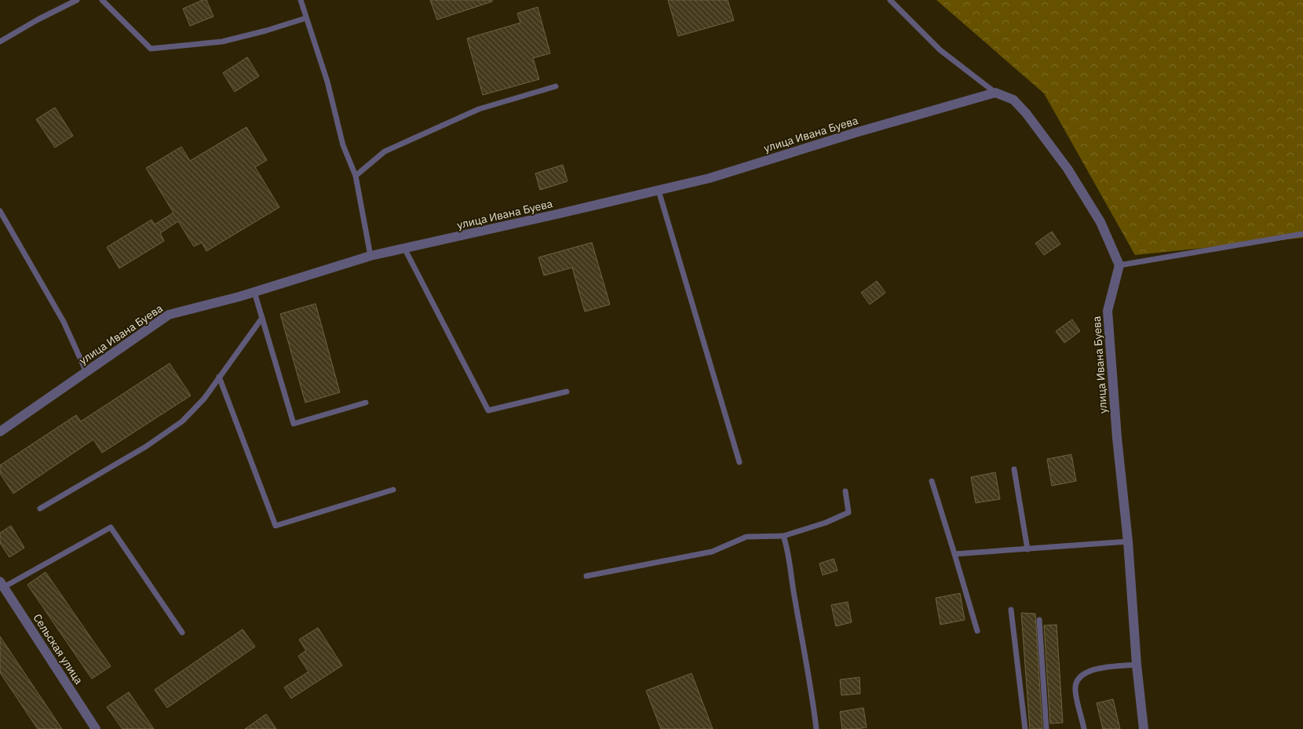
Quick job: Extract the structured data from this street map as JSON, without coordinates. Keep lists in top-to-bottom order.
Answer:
{
  "streets": {
    "street": ["улица Ивана Буева", "Сельская улица"]
  }
}
